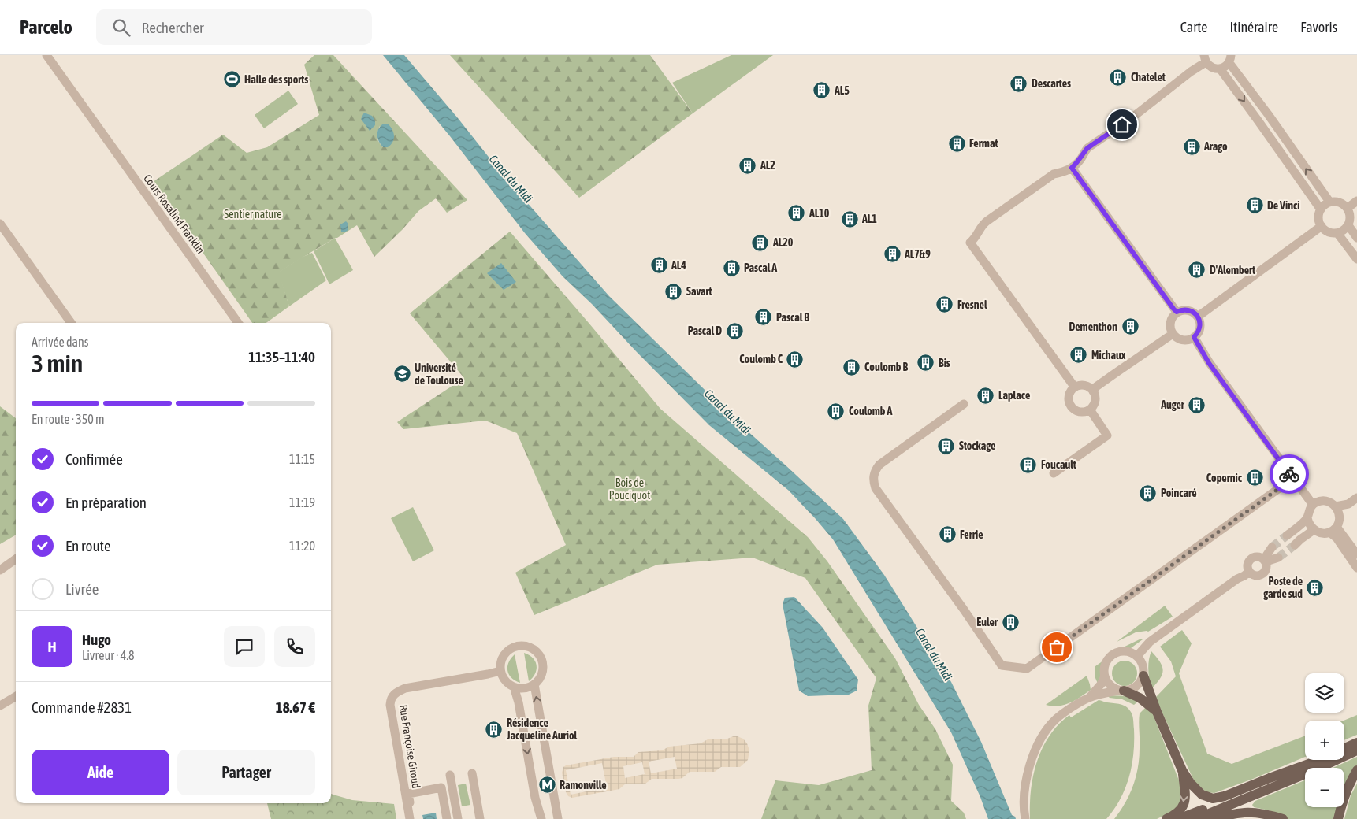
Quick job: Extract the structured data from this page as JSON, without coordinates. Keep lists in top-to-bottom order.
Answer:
{
  "streets": {
    "street": ["Cours Rosalind Franklin", "Rue Françoise Giroud"]
  },
  "water": ["Canal du Midi"],
  "parks": ["Sentier nature", "Bois de Pouciquot"],
  "places": {
    "building": [
      "Chatelet",
      "Descartes",
      "AL5",
      "Fermat",
      "Arago",
      "AL2",
      "De Vinci",
      "AL10",
      "AL1",
      "AL20",
      "AL7&9",
      "AL4",
      "Pascal A",
      "D'Alembert",
      "Savart",
      "Fresnel",
      "Pascal B",
      "Dementhon",
      "Pascal D",
      "Michaux",
      "Coulomb C",
      "Bis",
      "Coulomb B",
      "Laplace",
      "Auger",
      "Coulomb A",
      "Stockage",
      "Foucault",
      "Copernic",
      "Poincaré",
      "Ferrie",
      "Poste de garde sud",
      "Euler",
      "Résidence Jacqueline Auriol"
    ],
    "sports": ["Halle des sports"],
    "school or university": ["Université de Toulouse"],
    "metro station": ["Ramonville"]
  },
  "page": {
    "header": "Parcelo",
    "search": "Rechercher",
    "nav": ["Carte", "Itinéraire", "Favoris"],
    "heading": ["3 min", "Arrivée dans", "11:35–11:40"],
    "panel": [
      "Hugo",
      "Livreur · 4.8",
      "Commande #2831",
      "18.67 €"
    ],
    "bar": "En route · 350 m",
    "list": [
      ["Confirmée", "11:15"],
      ["En préparation", "11:19"],
      ["En route", "11:20"],
      "Livrée"
    ],
    "round": "H",
    "map_buttons": ["+", "−"],
    "buttons": ["Aide", "Partager"]
  }
}
